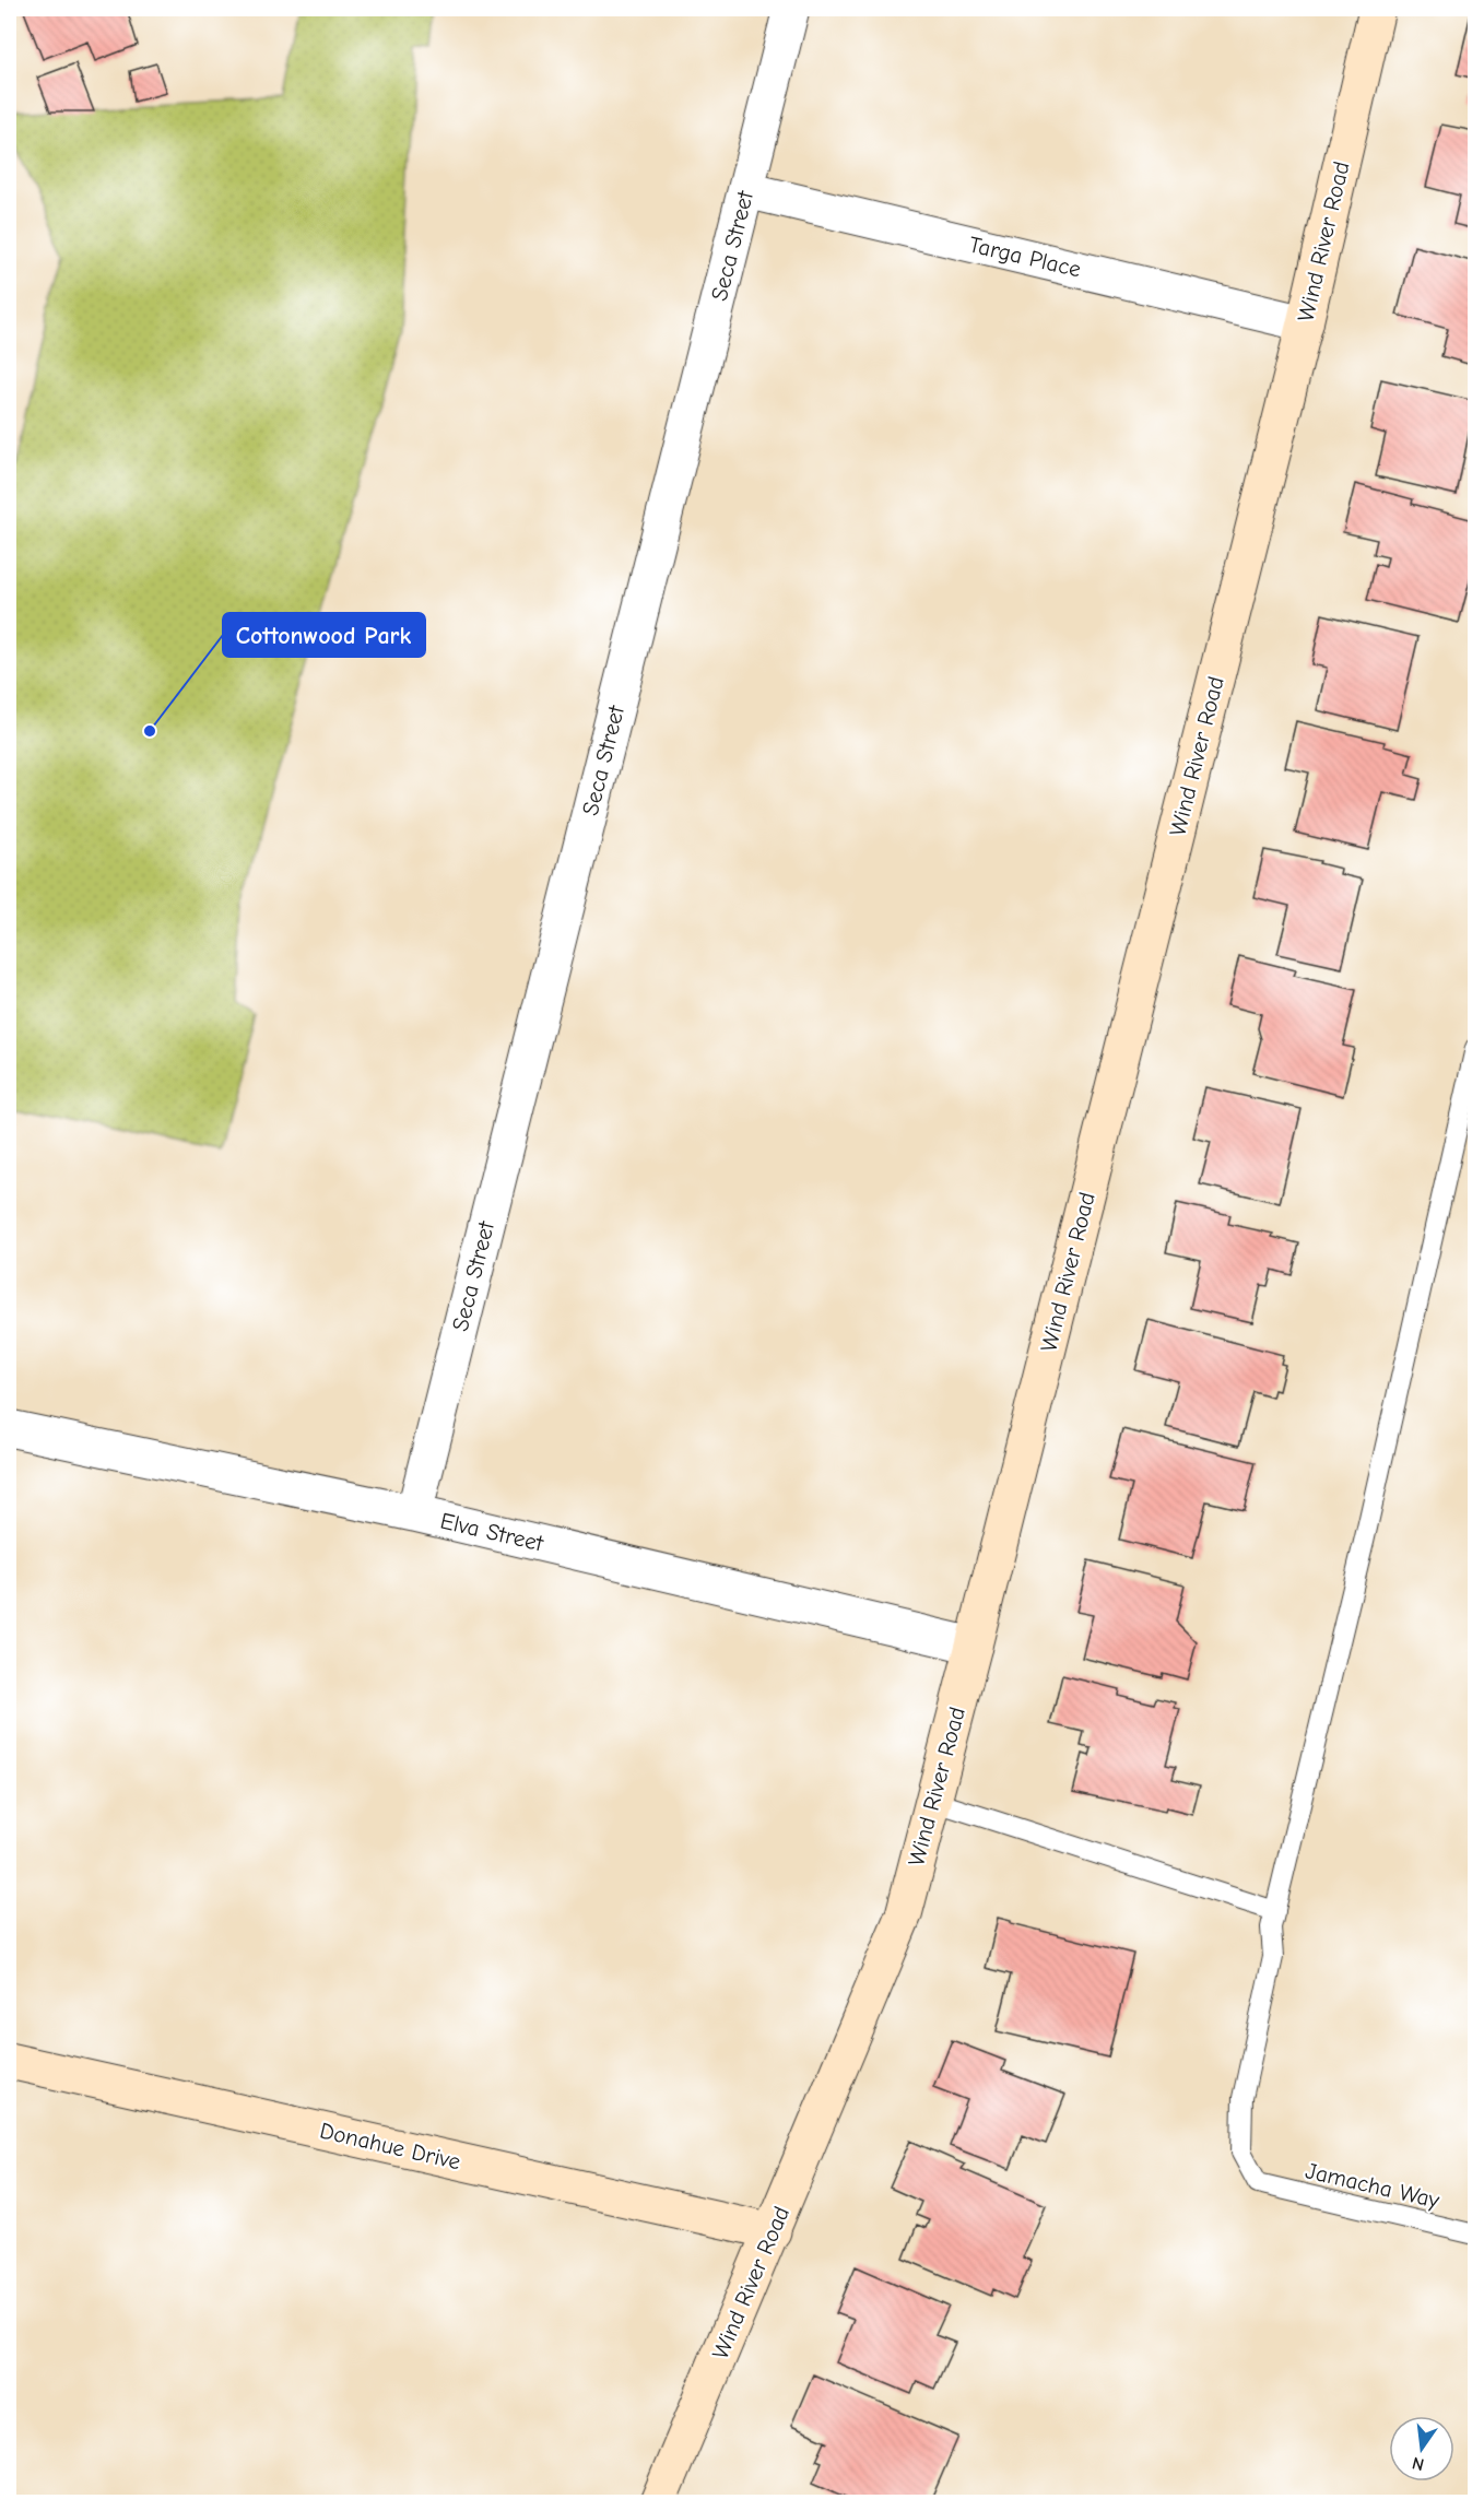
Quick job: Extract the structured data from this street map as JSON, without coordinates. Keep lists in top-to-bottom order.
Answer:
{
  "streets": {
    "street": [
      "Wind River Road",
      "Seca Street",
      "Targa Place",
      "Elva Street",
      "Donahue Drive"
    ],
    "lane": ["Jamacha Way"]
  },
  "crossings": [
    ["Wind River Road", "Targa Place"],
    ["Wind River Road", "Elva Street"],
    ["Wind River Road", "Donahue Drive"],
    ["Seca Street", "Targa Place"],
    ["Seca Street", "Elva Street"]
  ],
  "places": ["Cottonwood Park"],
  "north": "bottom"
}
